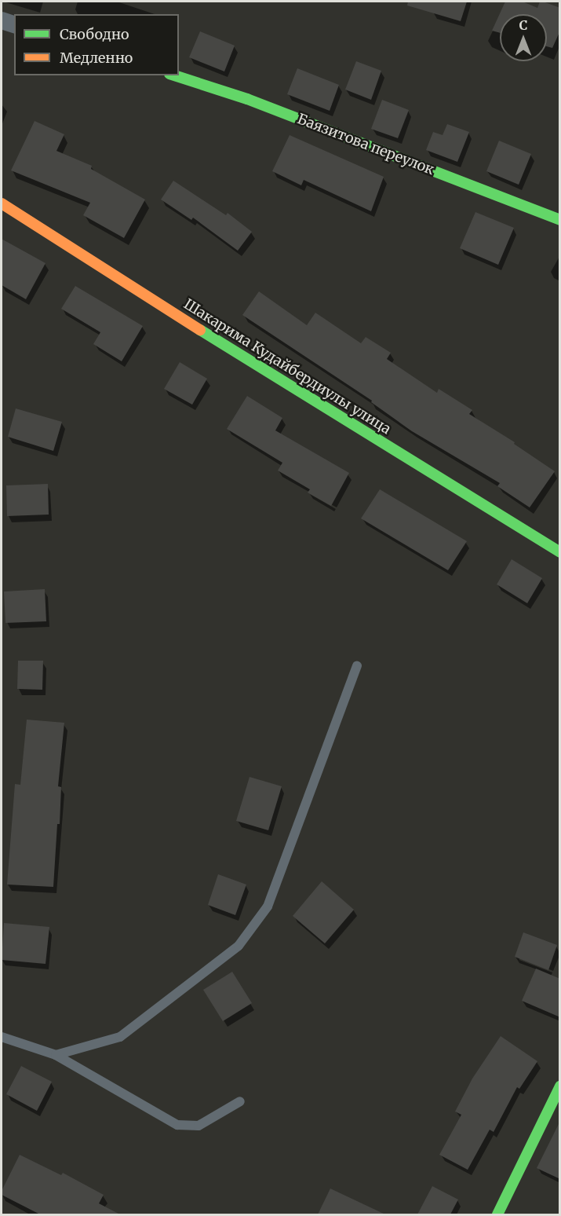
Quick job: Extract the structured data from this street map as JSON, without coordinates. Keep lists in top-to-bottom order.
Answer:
{
  "streets": {
    "street": ["Баязитова переулок", "Шакарима Кудайбердиулы улица"]
  },
  "legend": ["Свободно", "Медленно"],
  "north": "top"
}
